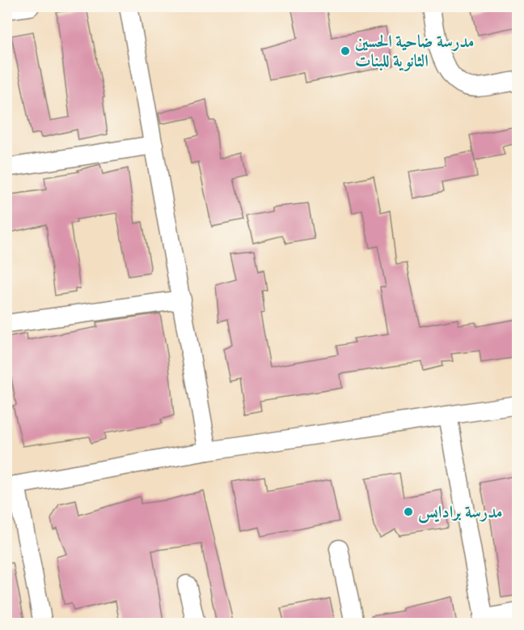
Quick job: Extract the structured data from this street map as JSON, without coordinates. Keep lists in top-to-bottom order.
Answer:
{
  "places": ["مدرسة ضاحية الحسين الثانوية للبنات", "مدرسة برادايس"]
}
